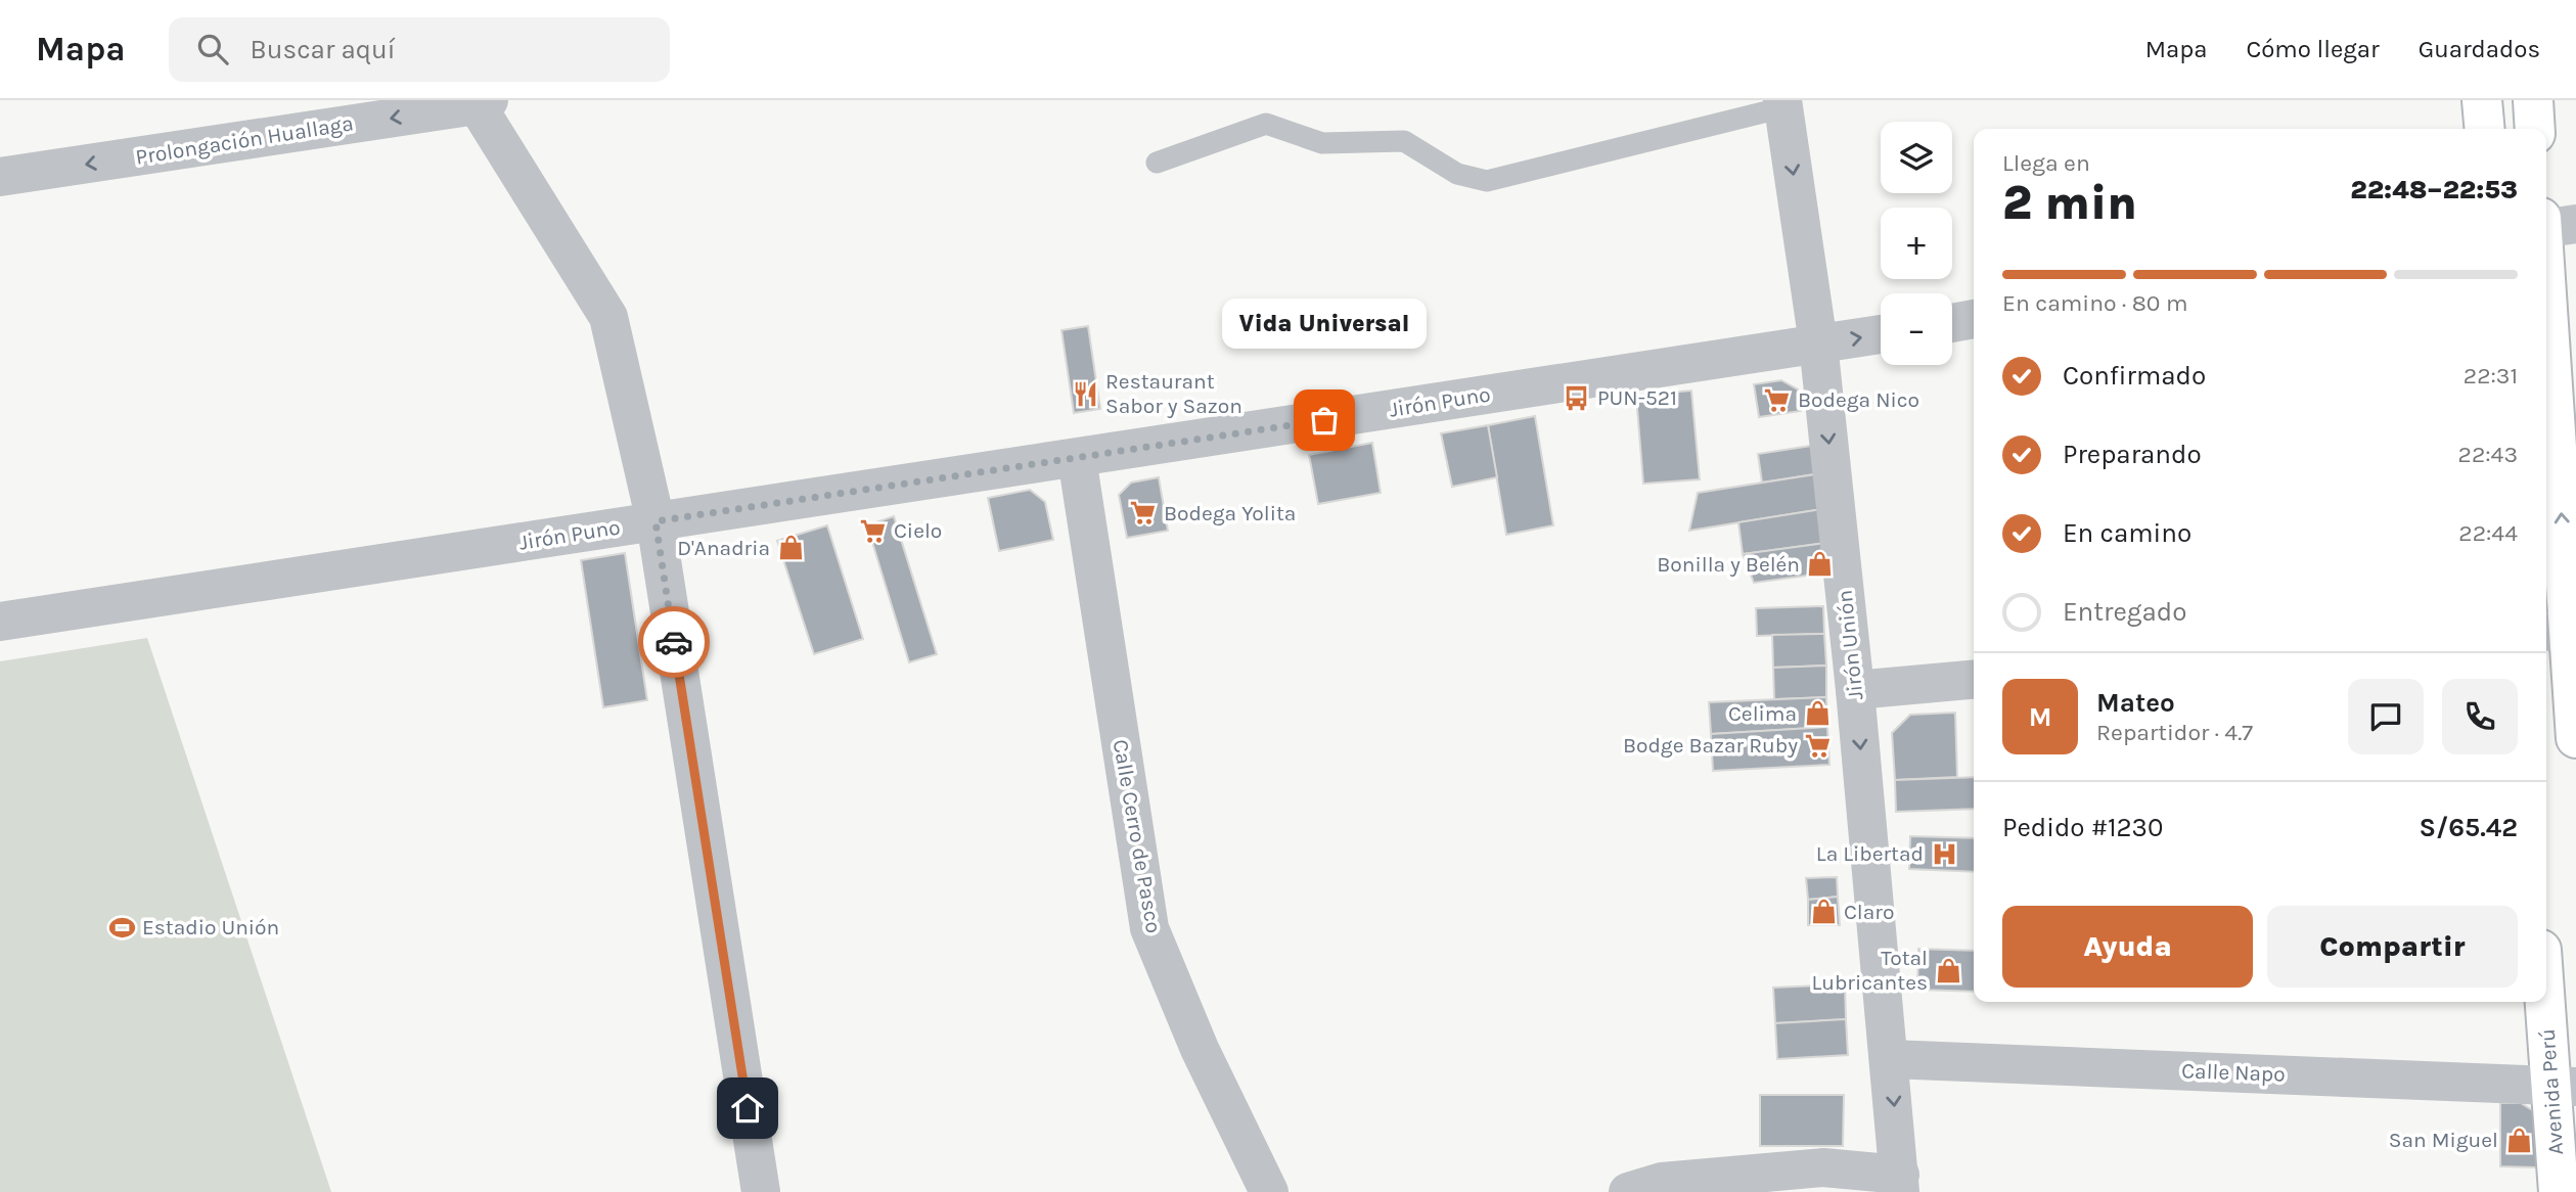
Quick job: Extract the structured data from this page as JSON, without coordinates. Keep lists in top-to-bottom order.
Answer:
{
  "streets": {
    "main road": ["Avenida Perú"],
    "street": [
      "Prolongación Huallaga",
      "Jirón Puno",
      "Jirón Unión",
      "Calle Cerro de Pasco",
      "Calle Napo"
    ]
  },
  "crossings": [
    ["Jirón Puno", "Jirón Unión"],
    ["Jirón Puno", "Calle Cerro de Pasco"],
    ["Jirón Unión", "Calle Napo"],
    ["Calle Napo", "Avenida Perú"]
  ],
  "one_way": ["Prolongación Huallaga", "Jirón Unión"],
  "places": {
    "restaurant": ["Restaurant Sabor y Sazon"],
    "bus stop": ["PUN-521"],
    "supermarket": [
      "Bodega Nico",
      "Bodega Yolita",
      "Cielo",
      "Bodge Bazar Ruby"
    ],
    "other": ["Vida Universal"],
    "shop": [
      "D'Anadria",
      "Bonilla y Belén",
      "Celima",
      "Claro",
      "Total Lubricantes",
      "San Miguel"
    ],
    "hospital": ["La Libertad"],
    "sports": ["Estadio Unión"]
  },
  "page": {
    "header": "Mapa",
    "search": "Buscar aquí",
    "nav": ["Mapa", "Cómo llegar", "Guardados"],
    "map_buttons": ["+", "−"],
    "heading": ["2 min", "Llega en", "22:48–22:53"],
    "panel": [
      "Mateo",
      "Repartidor · 4.7",
      "Pedido #1230",
      "S/65.42"
    ],
    "bar": "En camino · 80 m",
    "bubble": "Vida Universal",
    "list": [
      ["Confirmado", "22:31"],
      ["Preparando", "22:43"],
      ["En camino", "22:44"],
      "Entregado"
    ],
    "round": "M",
    "buttons": ["Ayuda", "Compartir"]
  }
}
